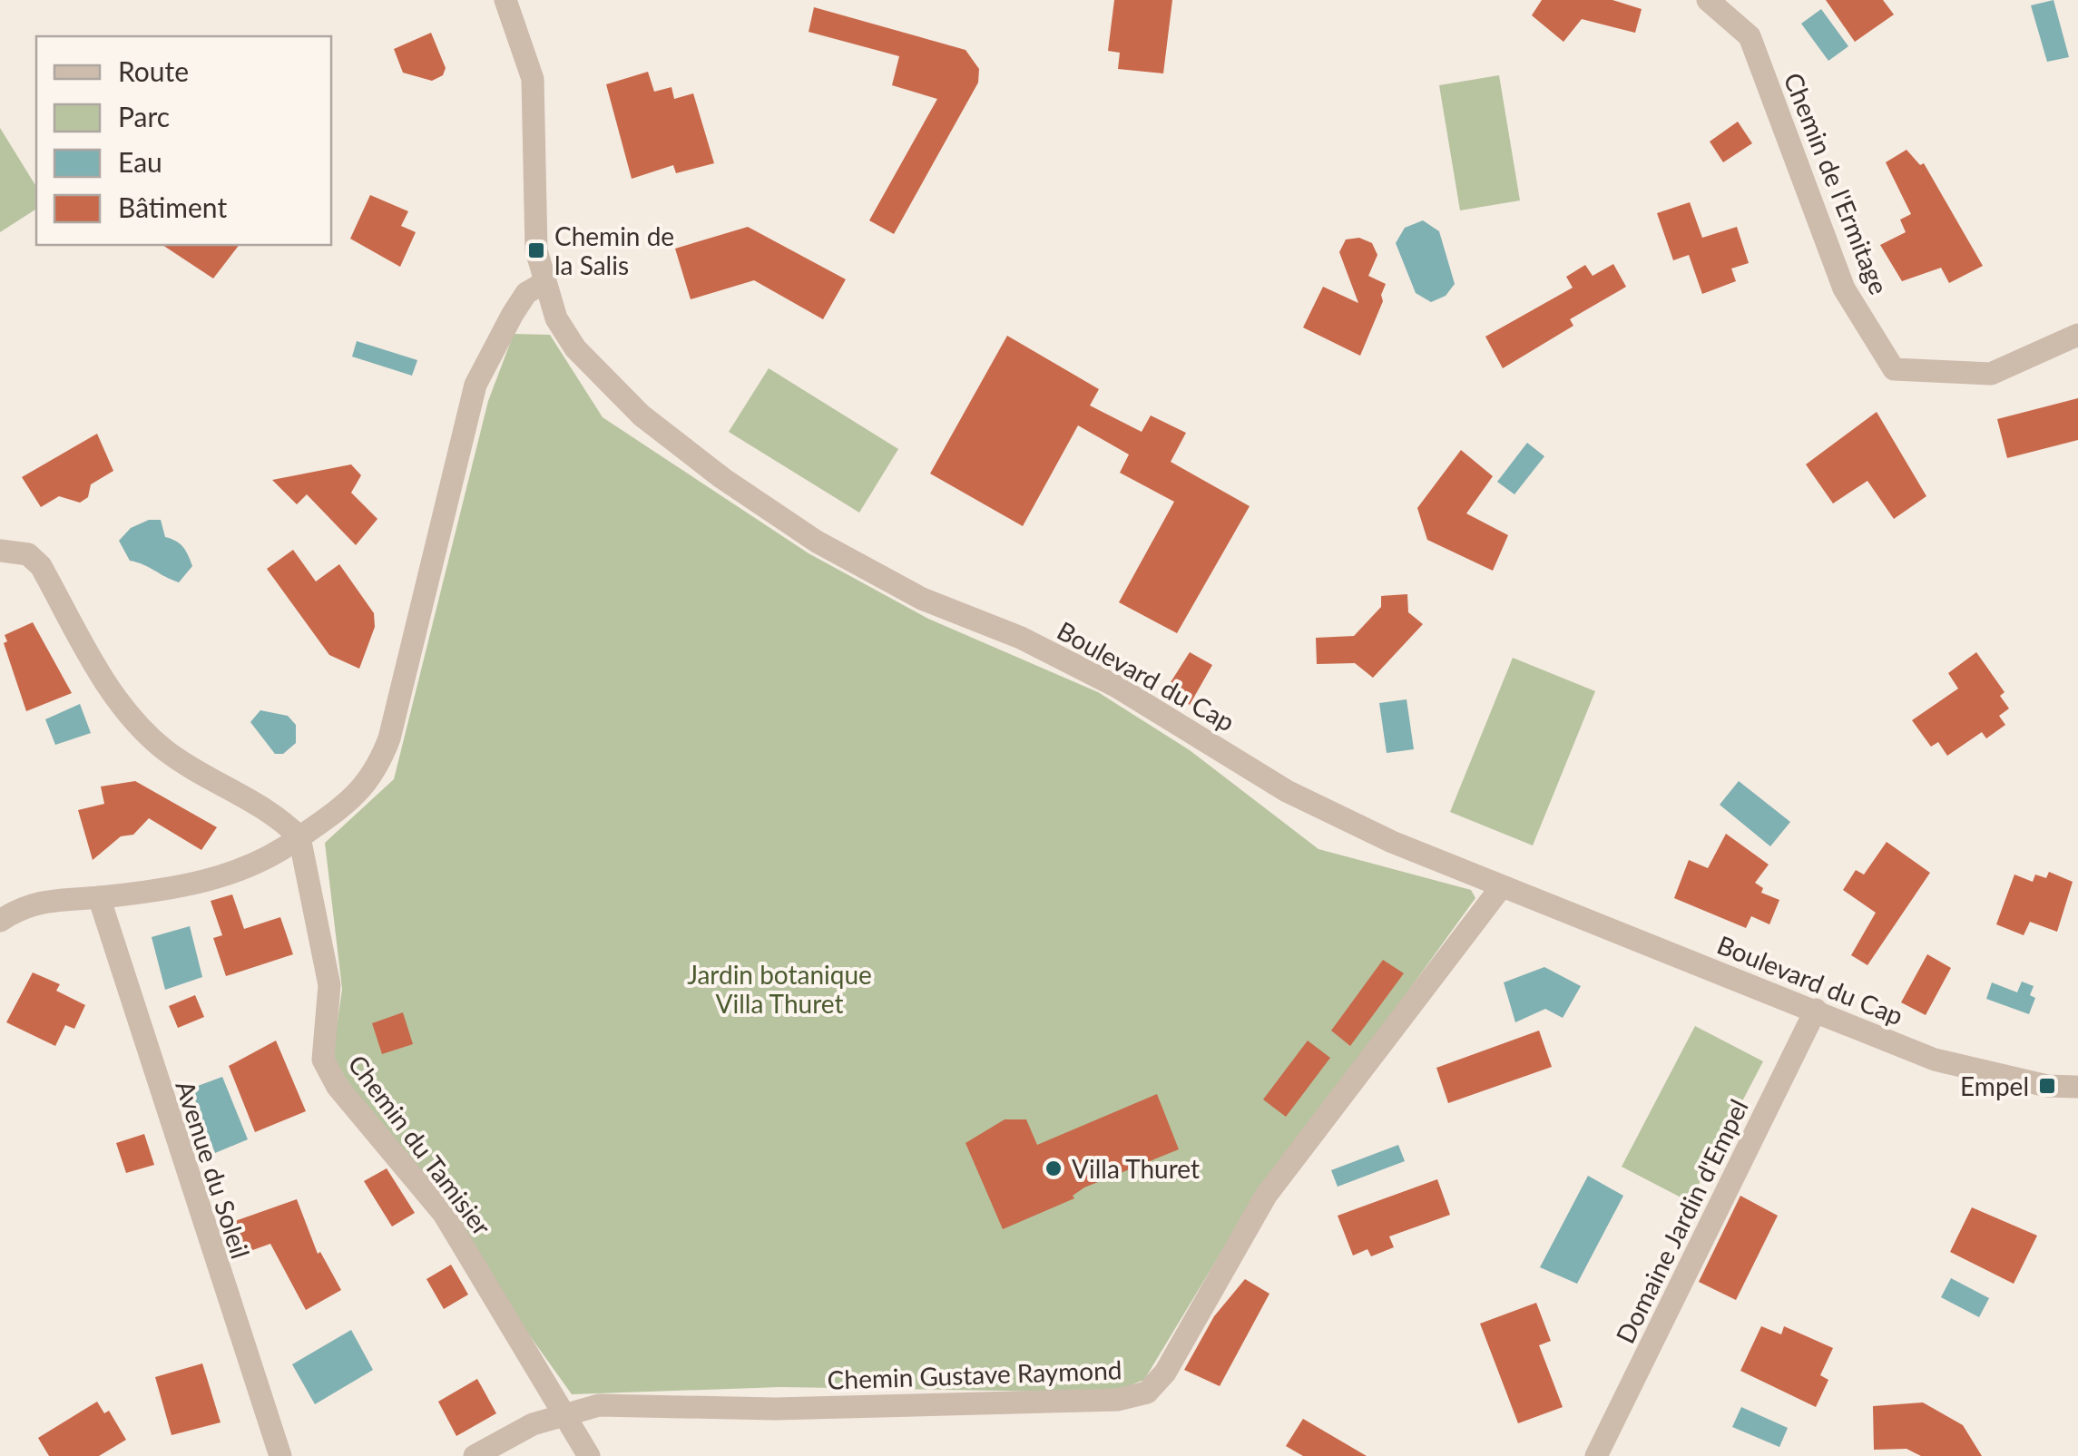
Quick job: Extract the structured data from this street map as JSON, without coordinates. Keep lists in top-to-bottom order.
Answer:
{
  "streets": {
    "street": [
      "Chemin de l'Ermitage",
      "Boulevard du Cap",
      "Chemin du Tamisier",
      "Avenue du Soleil",
      "Domaine Jardin d'Empel",
      "Chemin Gustave Raymond"
    ]
  },
  "crossings": [
    ["Boulevard du Cap", "Domaine Jardin d'Empel"],
    ["Boulevard du Cap", "Chemin Gustave Raymond"],
    ["Chemin du Tamisier", "Chemin Gustave Raymond"]
  ],
  "parks": ["Jardin botanique Villa Thuret"],
  "places": {
    "transit": ["Chemin de la Salis", "Empel"],
    "other": ["Villa Thuret"]
  },
  "legend": [
    "Route",
    "Parc",
    "Eau",
    "Bâtiment"
  ]
}
